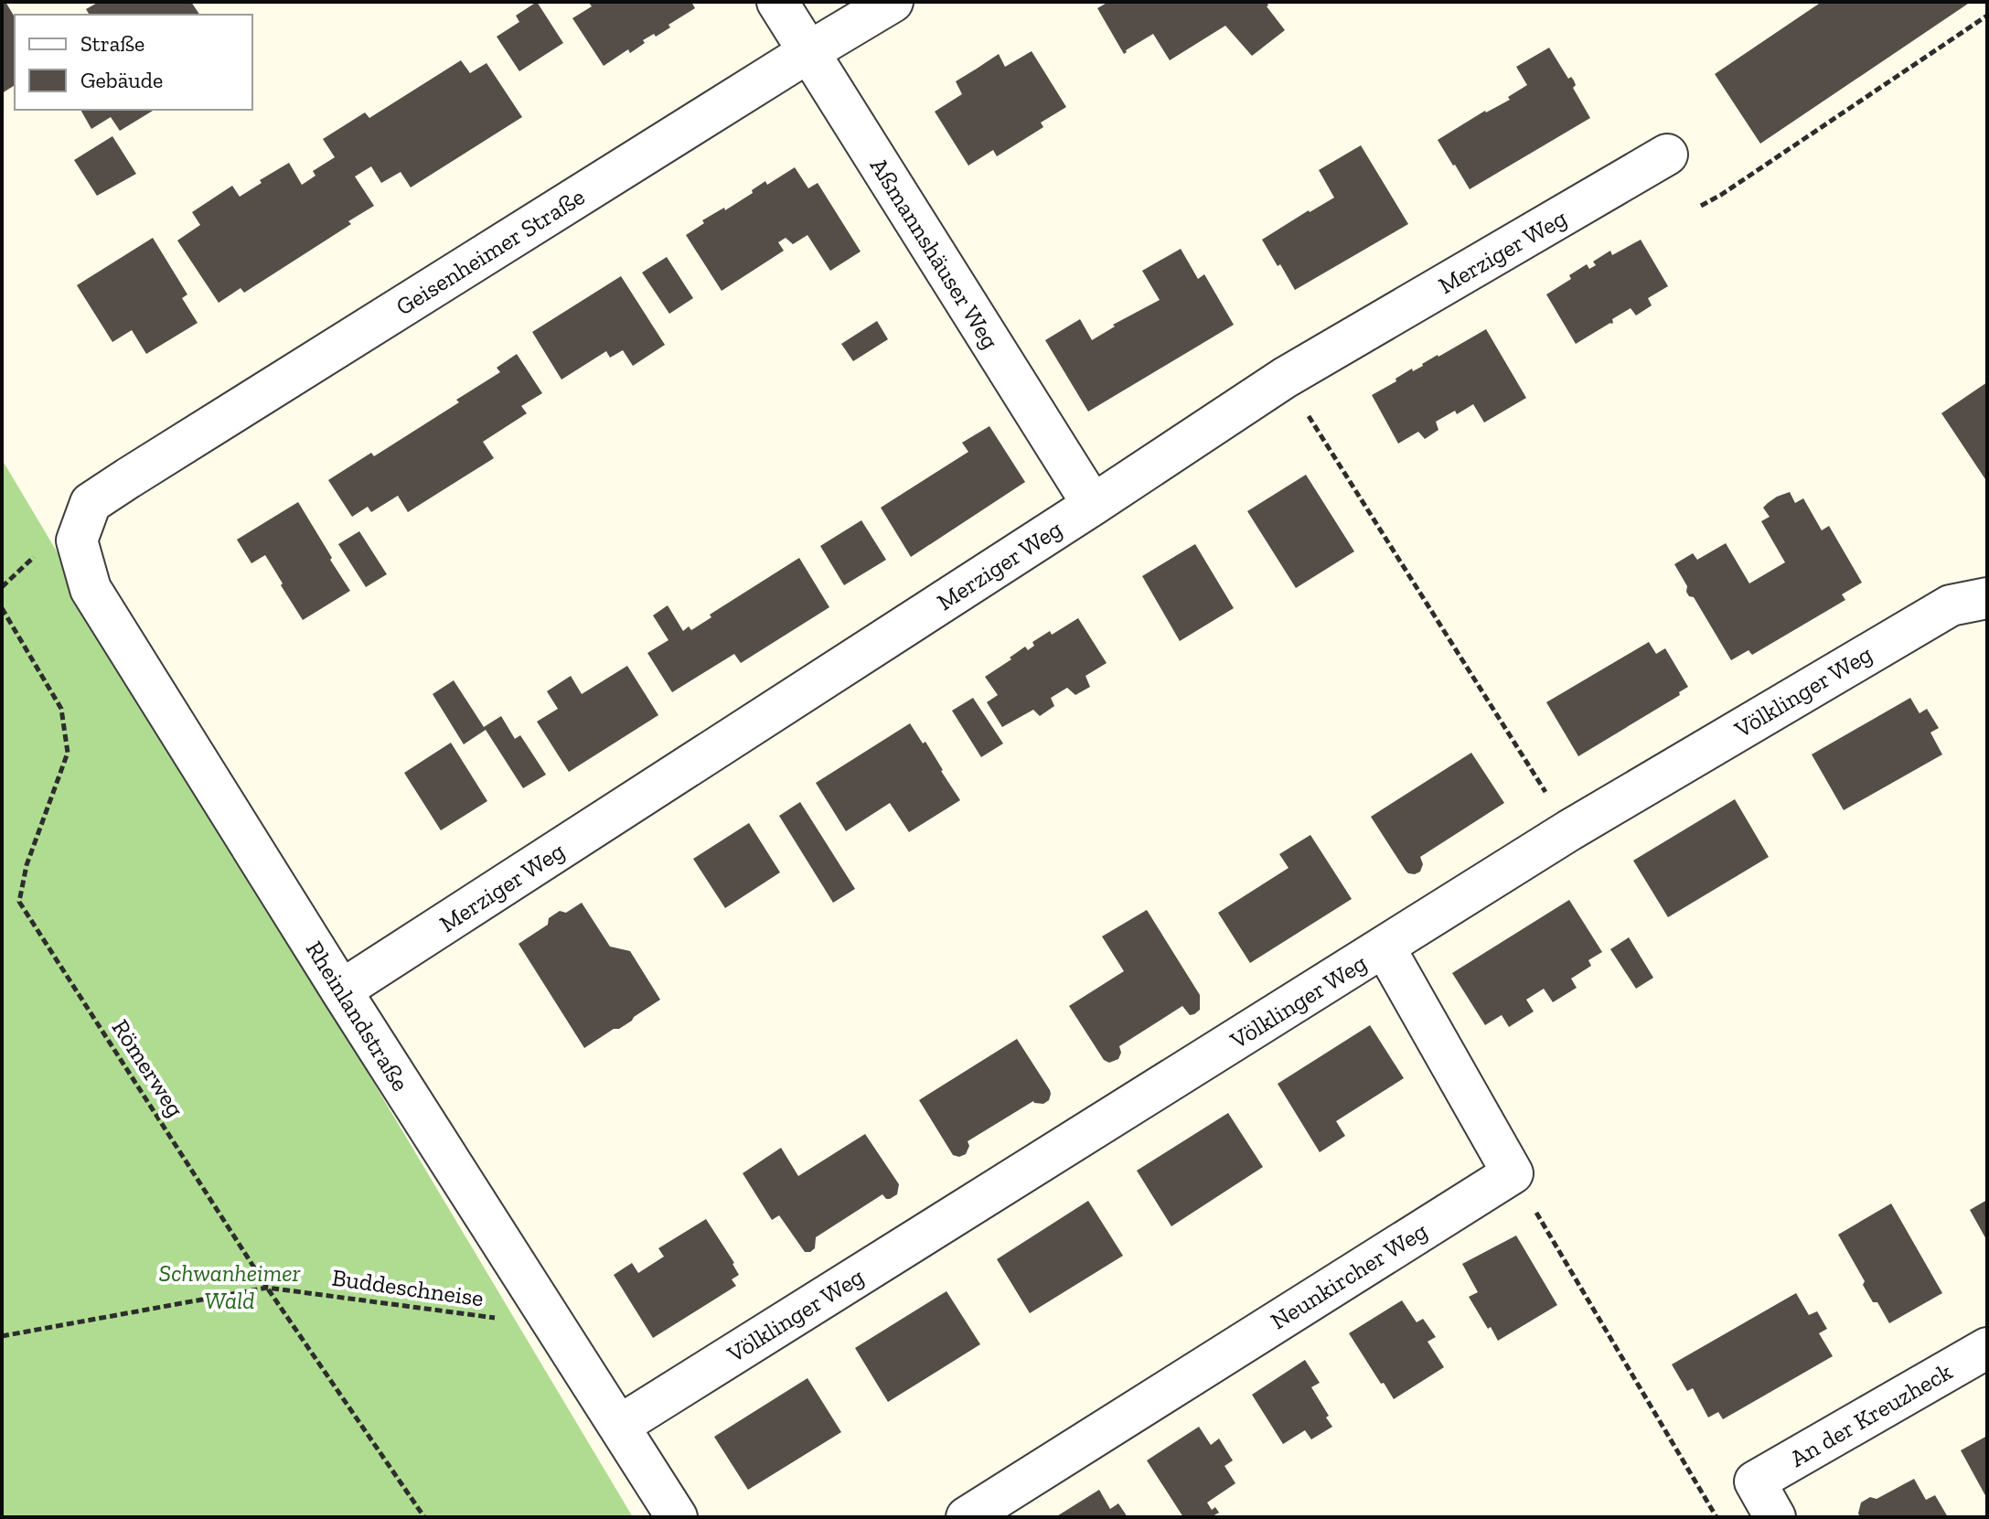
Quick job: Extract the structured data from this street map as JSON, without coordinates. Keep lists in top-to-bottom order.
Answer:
{
  "streets": {
    "street": [
      "Geisenheimer Straße",
      "Merziger Weg",
      "Aßmannshäuser Weg",
      "Völklinger Weg",
      "Rheinlandstraße",
      "Neunkircher Weg",
      "An der Kreuzheck"
    ],
    "path": ["Römerweg", "Buddeschneise"]
  },
  "crossings": [
    ["Geisenheimer Straße", "Aßmannshäuser Weg"],
    ["Geisenheimer Straße", "Rheinlandstraße"],
    ["Merziger Weg", "Aßmannshäuser Weg"],
    ["Merziger Weg", "Rheinlandstraße"],
    ["Völklinger Weg", "Rheinlandstraße"],
    ["Rheinlandstraße", "Buddeschneise"],
    ["Römerweg", "Buddeschneise"]
  ],
  "parks": ["Schwanheimer Wald"],
  "legend": ["Straße", "Gebäude"]
}
